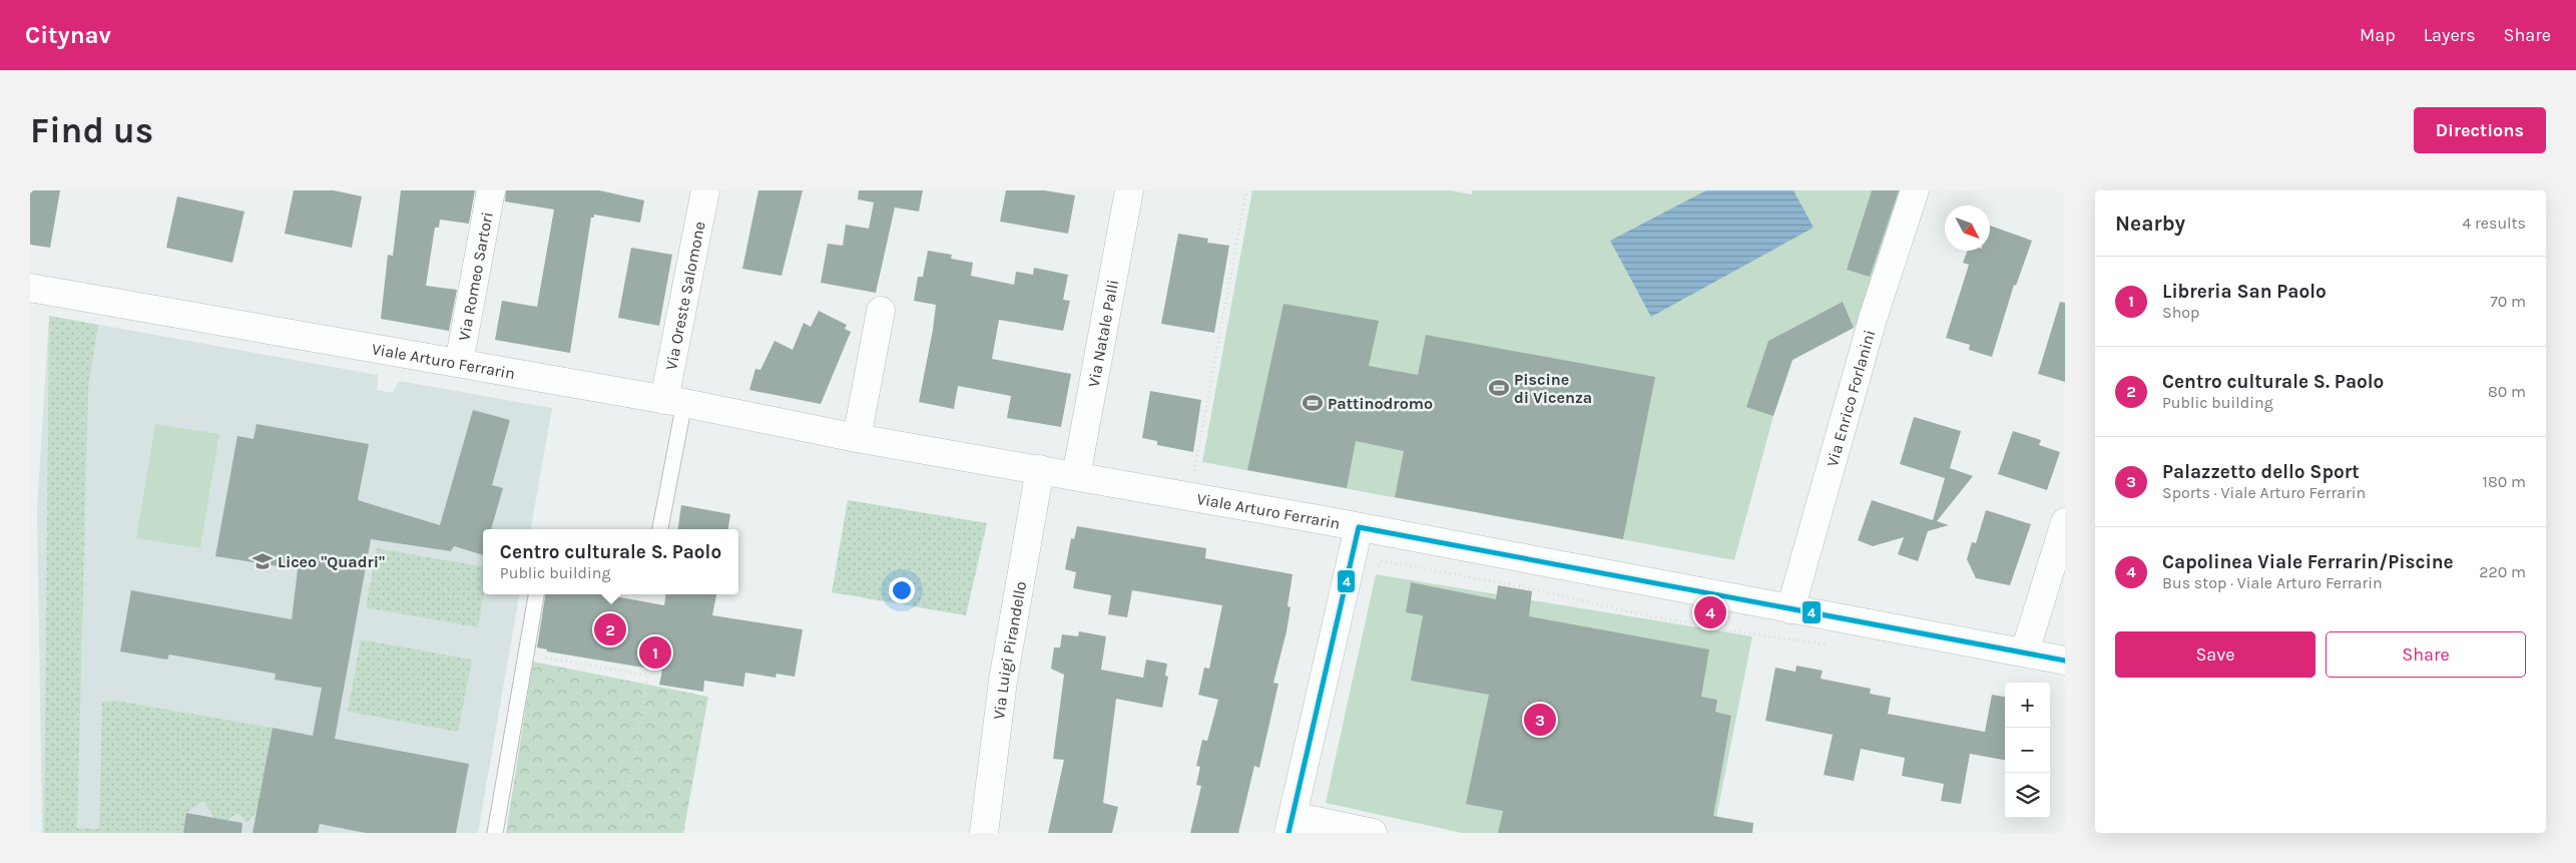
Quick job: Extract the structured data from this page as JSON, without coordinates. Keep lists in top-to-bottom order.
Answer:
{
  "streets": {
    "street": [
      "Via Romeo Sartori",
      "Via Oreste Salomone",
      "Via Natale Palli",
      "Viale Arturo Ferrarin",
      "Via Enrico Forlanini",
      "Via Luigi Pirandello"
    ]
  },
  "crossings": [
    ["Via Romeo Sartori", "Viale Arturo Ferrarin"],
    ["Via Oreste Salomone", "Viale Arturo Ferrarin"],
    ["Via Natale Palli", "Viale Arturo Ferrarin"],
    ["Viale Arturo Ferrarin", "Via Enrico Forlanini"],
    ["Viale Arturo Ferrarin", "Via Luigi Pirandello"]
  ],
  "places": {
    "sports": ["Piscine di Vicenza", "Pattinodromo"],
    "school or university": ["Liceo \"Quadri\""]
  },
  "lines": ["transit line 4"],
  "north": "bottom right",
  "page": {
    "header": "Citynav",
    "nav": ["Map", "Layers", "Share"],
    "buttons": [
      "Directions",
      ["Save", "Share"]
    ],
    "title": "Find us",
    "heading": ["Nearby", "4 results"],
    "list": [
      {
        "mark": "1",
        "name": "Libreria San Paolo",
        "note": "Shop",
        "value": "70 m"
      },
      {
        "mark": "2",
        "name": "Centro culturale S. Paolo",
        "note": "Public building",
        "value": "80 m"
      },
      {
        "mark": "3",
        "name": "Palazzetto dello Sport",
        "note": "Sports · Viale Arturo Ferrarin",
        "value": "180 m"
      },
      {
        "mark": "4",
        "name": "Capolinea Viale Ferrarin/Piscine",
        "note": "Bus stop · Viale Arturo Ferrarin",
        "value": "220 m"
      }
    ],
    "popup": ["Centro culturale S. Paolo", "Public building"],
    "pins": [
      "4",
      "2",
      "1",
      "3"
    ],
    "map_buttons": ["+", "−"]
  }
}
